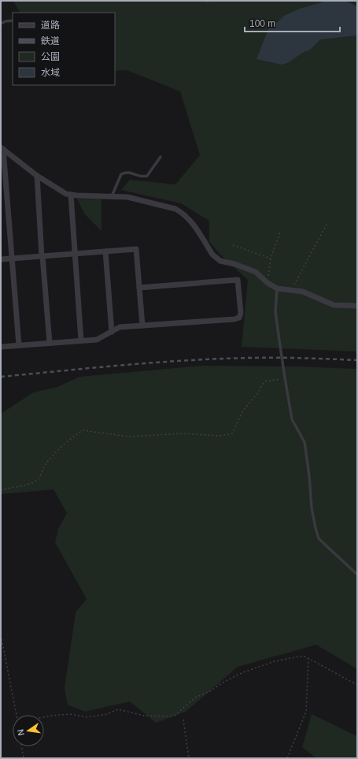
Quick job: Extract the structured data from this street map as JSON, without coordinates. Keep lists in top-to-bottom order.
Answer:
{
  "legend": [
    "道路",
    "鉄道",
    "公園",
    "水域"
  ],
  "scale_bar": "100 m",
  "north": "left"
}
